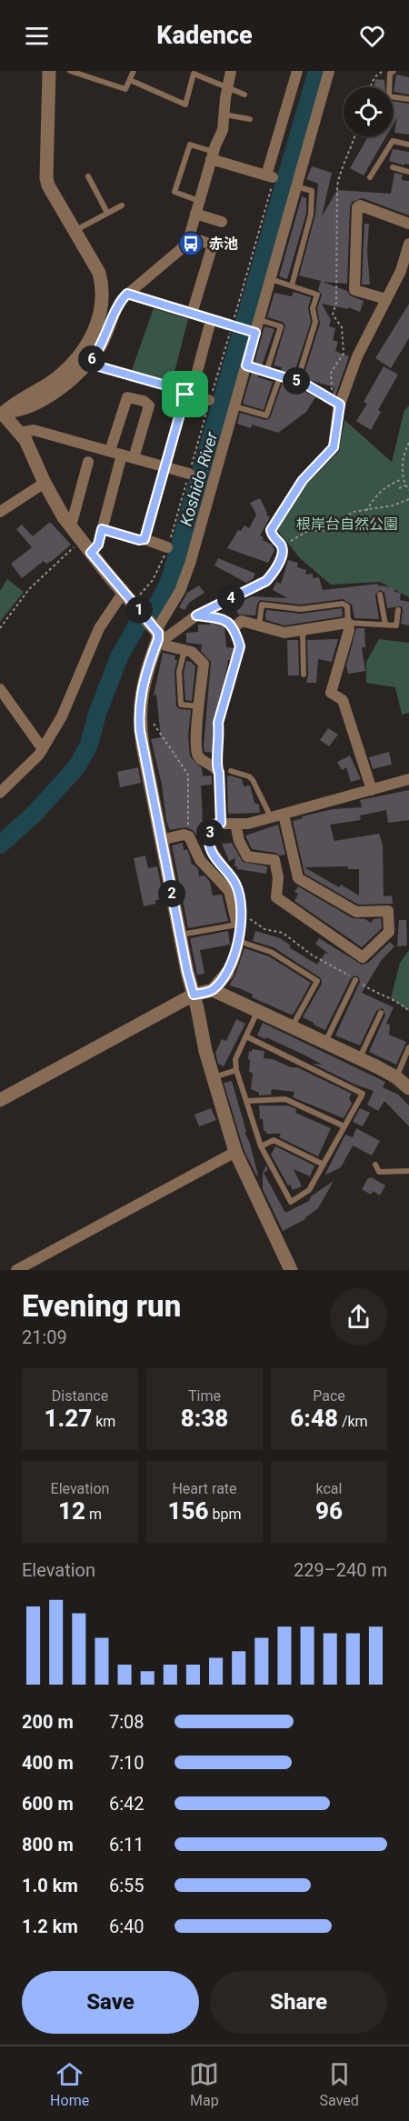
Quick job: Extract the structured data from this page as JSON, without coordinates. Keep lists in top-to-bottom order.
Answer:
{
  "water": ["Koshido River"],
  "parks": ["根岸台自然公園"],
  "places": {
    "bus stop": ["赤池"]
  },
  "page": {
    "header": "Kadence",
    "pins": [
      "6",
      "5",
      "4",
      "1",
      "3",
      "2"
    ],
    "heading": ["Evening run", "21:09"],
    "stats": [
      ["Distance", "1.27 km"],
      ["Time", "8:38"],
      ["Pace", "6:48 /km"],
      ["Elevation", "12 m"],
      ["Heart rate", "156 bpm"],
      ["kcal", "96"]
    ],
    "chart": ["Elevation", "229–240 m"],
    "list": [
      {
        "name": "200 m",
        "note": "7:08"
      },
      {
        "name": "400 m",
        "note": "7:10"
      },
      {
        "name": "600 m",
        "note": "6:42"
      },
      {
        "name": "800 m",
        "note": "6:11"
      },
      {
        "name": "1.0 km",
        "note": "6:55"
      },
      {
        "name": "1.2 km",
        "note": "6:40"
      }
    ],
    "buttons": ["Save", "Share"],
    "tabs": ["Home", "Map", "Saved"]
  }
}
